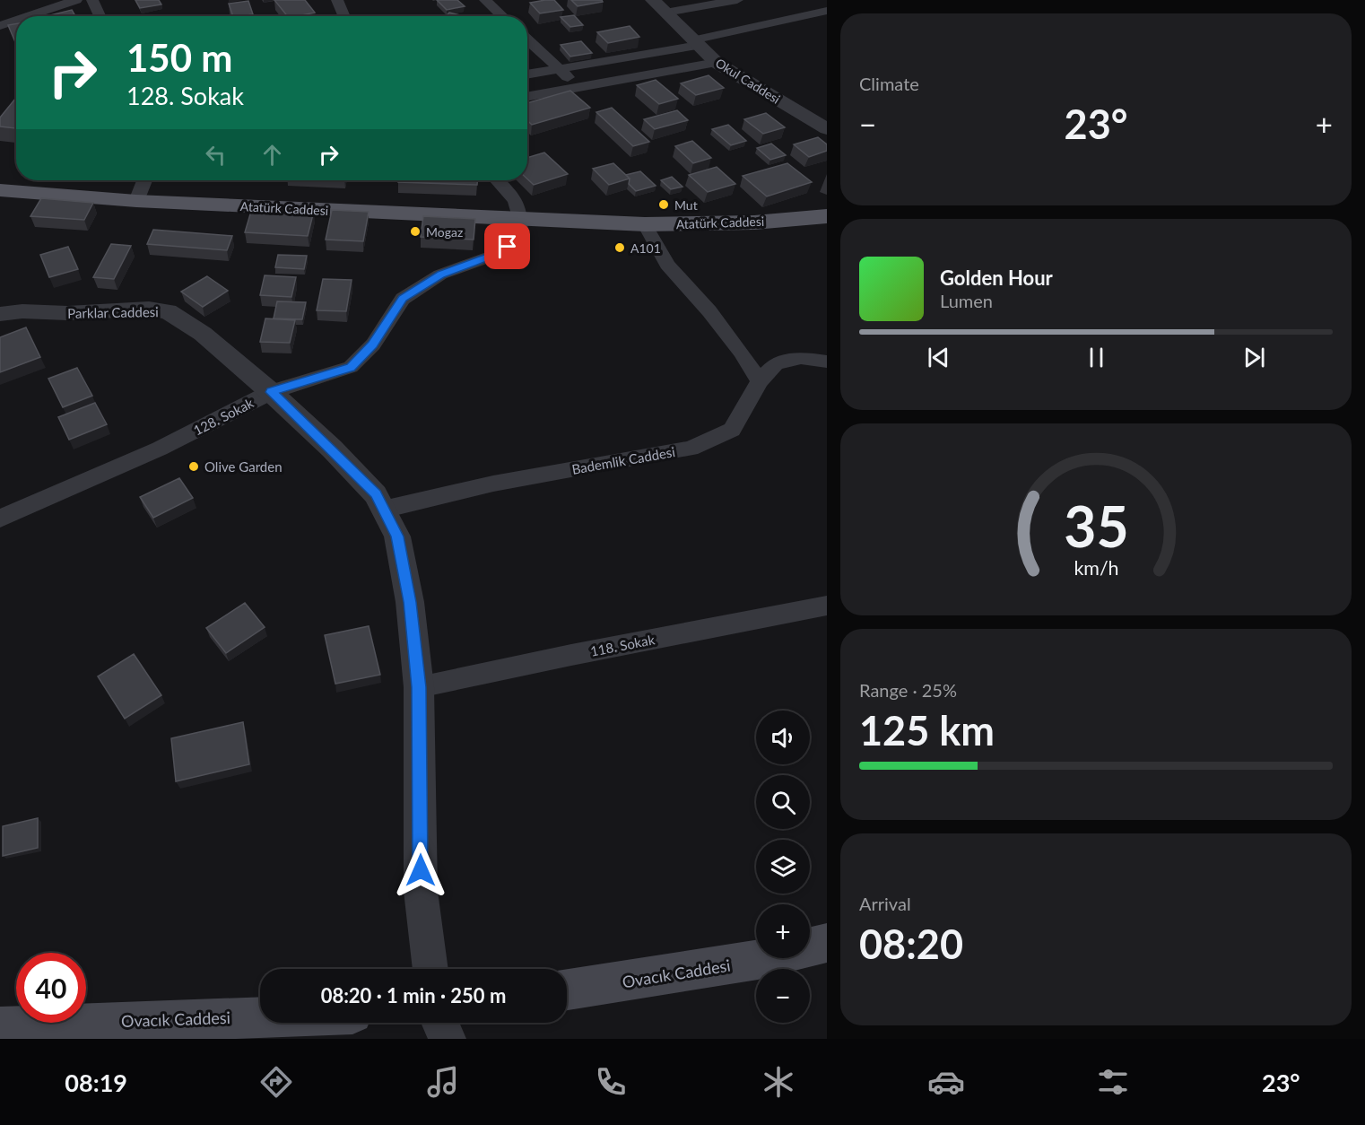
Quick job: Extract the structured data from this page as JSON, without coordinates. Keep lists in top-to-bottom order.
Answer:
{
  "streets": {
    "main road": ["Atatürk Caddesi", "Ovacık Caddesi"],
    "street": [
      "Okul Caddesi",
      "Parklar Caddesi",
      "128. Sokak",
      "Bademlik Caddesi",
      "118. Sokak"
    ]
  },
  "crossings": [
    ["Atatürk Caddesi", "128. Sokak"],
    ["Parklar Caddesi", "128. Sokak"],
    ["Parklar Caddesi", "Bademlik Caddesi"],
    ["Parklar Caddesi", "118. Sokak"]
  ],
  "places": [
    "Mut",
    "Mogaz",
    "A101",
    "Olive Garden"
  ],
  "page": {
    "tile": [
      "Climate",
      ["Range · 25%", "125 km"],
      ["Arrival", "08:20"]
    ],
    "turn": ["150 m", "128. Sokak"],
    "heat": ["−", "23°", "+"],
    "song": ["Golden Hour", "Lumen"],
    "map_buttons": ["+", "−"],
    "limit": "40",
    "trip": "08:20 · 1 min · 250 m",
    "tabs": ["08:19", "23°"],
    "gauge": ["35", "km/h"]
  }
}
